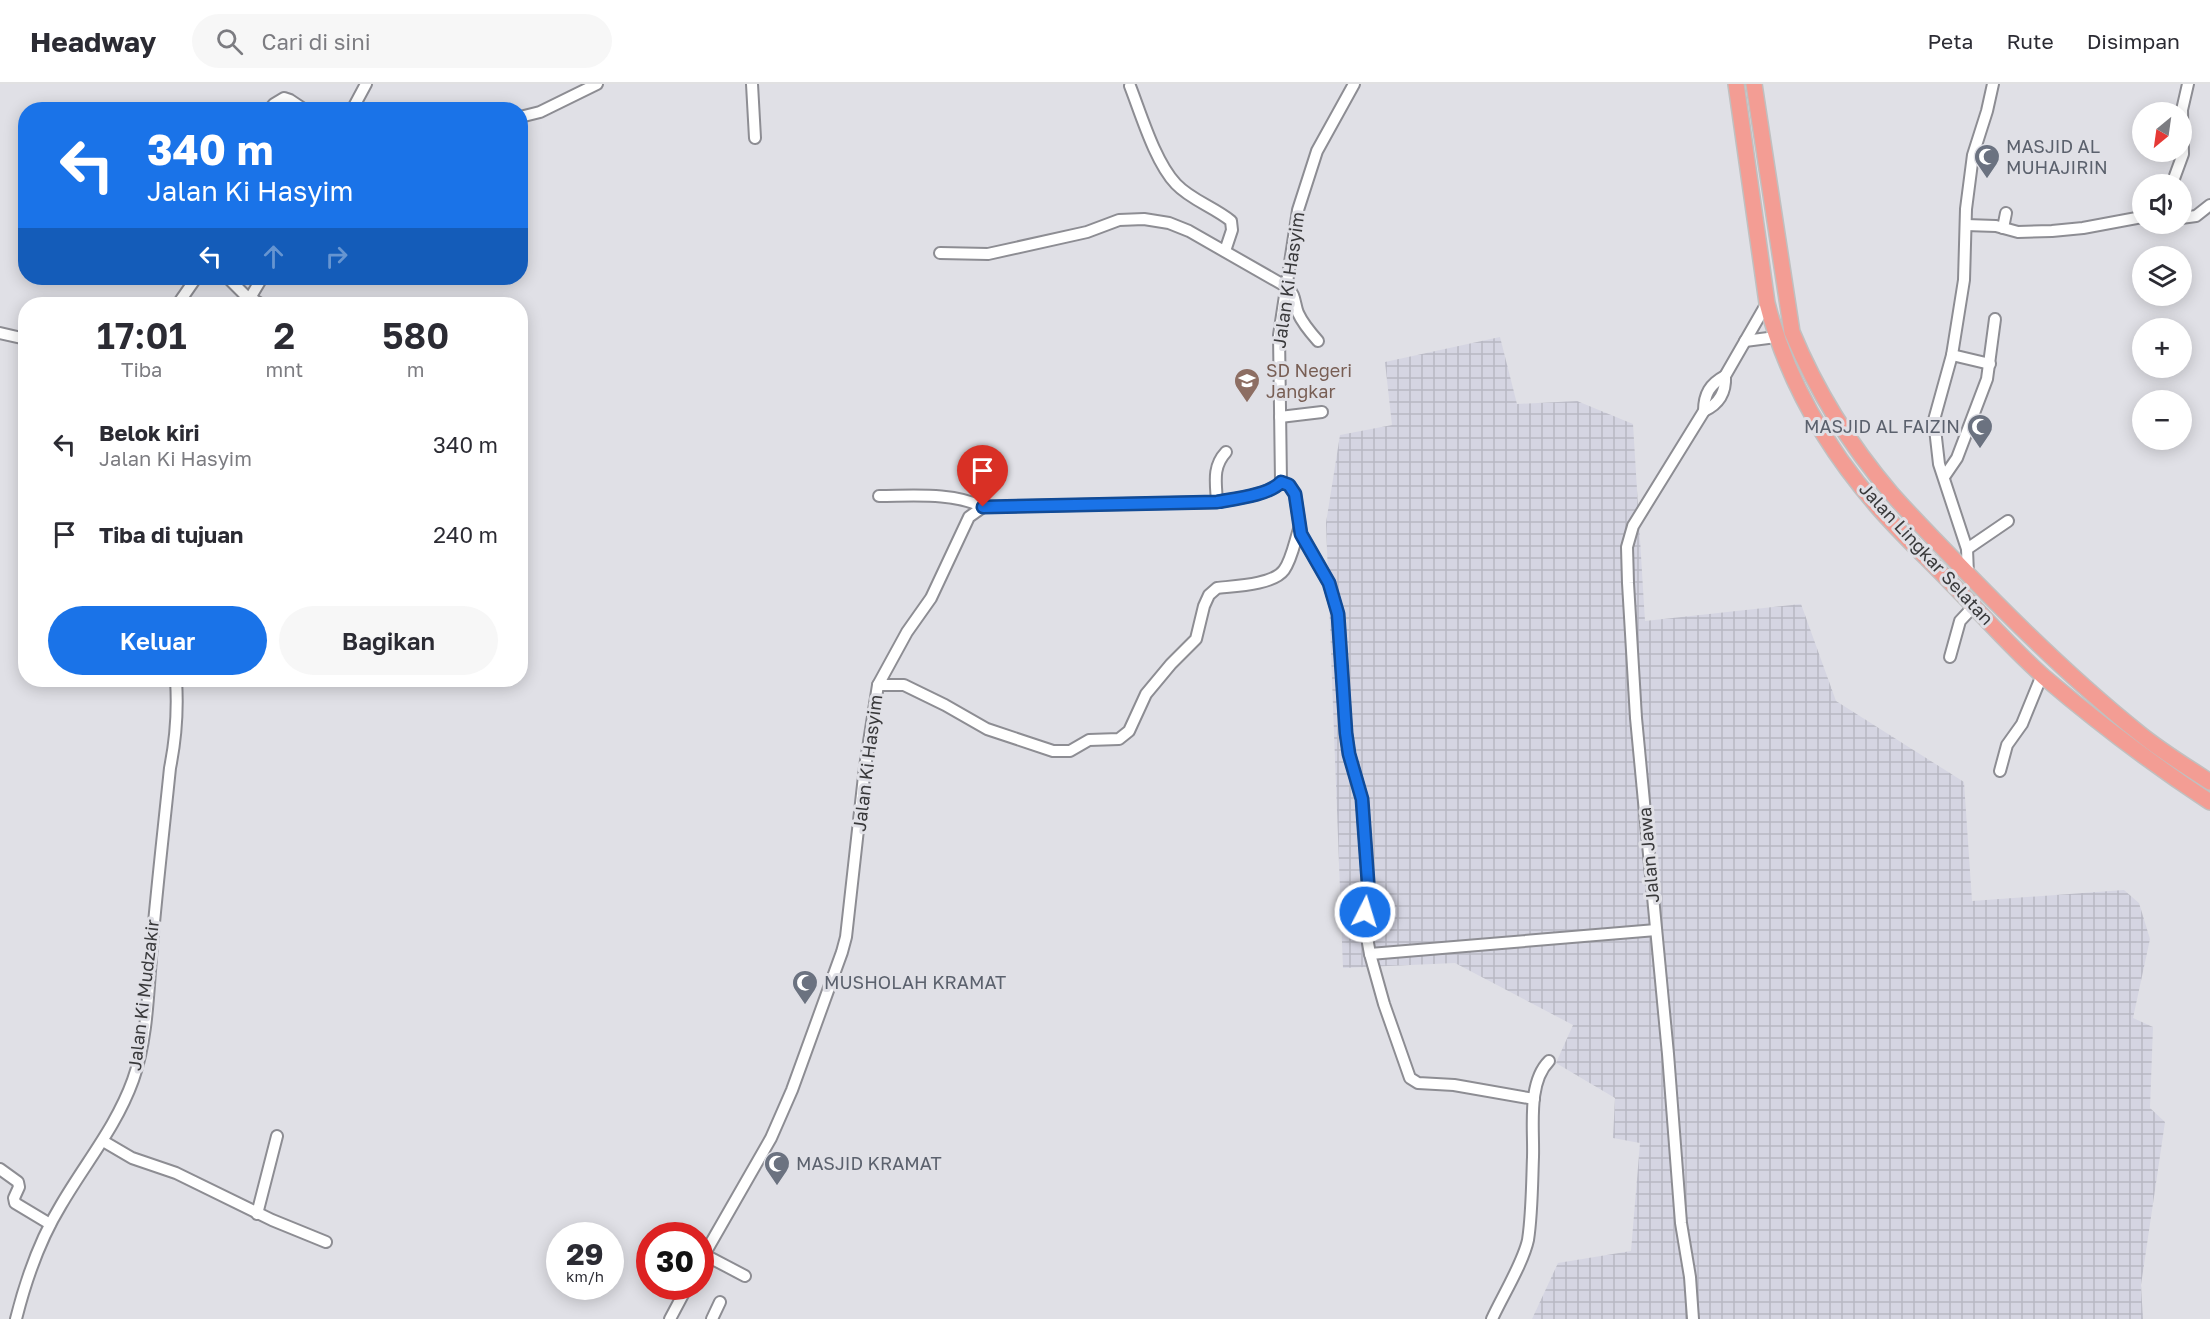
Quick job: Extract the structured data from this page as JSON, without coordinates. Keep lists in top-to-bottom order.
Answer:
{
  "streets": {
    "highway": ["Jalan Lingkar Selatan"],
    "street": ["Jalan Ki Hasyim", "Jalan Jawa", "Jalan Ki Mudzakir"]
  },
  "crossings": [
    ["Jalan Lingkar Selatan", "Jalan Jawa"]
  ],
  "places": {
    "mosque": [
      "MASJID AL MUHAJIRIN",
      "MASJID AL FAIZIN",
      "MUSHOLAH KRAMAT",
      "MASJID KRAMAT"
    ],
    "school or university": ["SD Negeri Jangkar"]
  },
  "north": "bottom left",
  "page": {
    "header": "Headway",
    "search": "Cari di sini",
    "nav": ["Peta", "Rute", "Disimpan"],
    "map_buttons": ["+", "−"],
    "turn": ["340 m", "Jalan Ki Hasyim"],
    "eta": [
      "17:01",
      "Tiba",
      "2",
      "mnt",
      "580",
      "m"
    ],
    "list": [
      {
        "name": "Belok kiri",
        "note": "Jalan Ki Hasyim",
        "value": "340 m"
      },
      {
        "name": "Tiba di tujuan",
        "value": "240 m"
      }
    ],
    "buttons": ["Keluar", "Bagikan"],
    "speed": "29 km/h",
    "limit": "30"
  }
}
